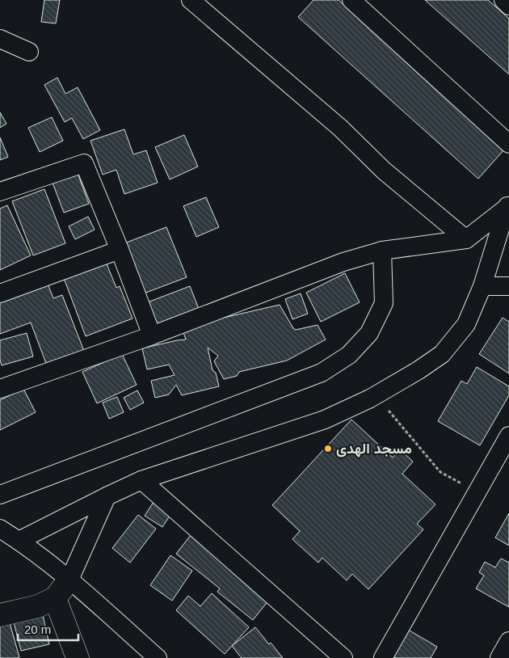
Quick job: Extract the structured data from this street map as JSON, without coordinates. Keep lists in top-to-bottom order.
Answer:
{
  "places": ["مسجد الهدى"],
  "scale_bar": "20 m"
}
